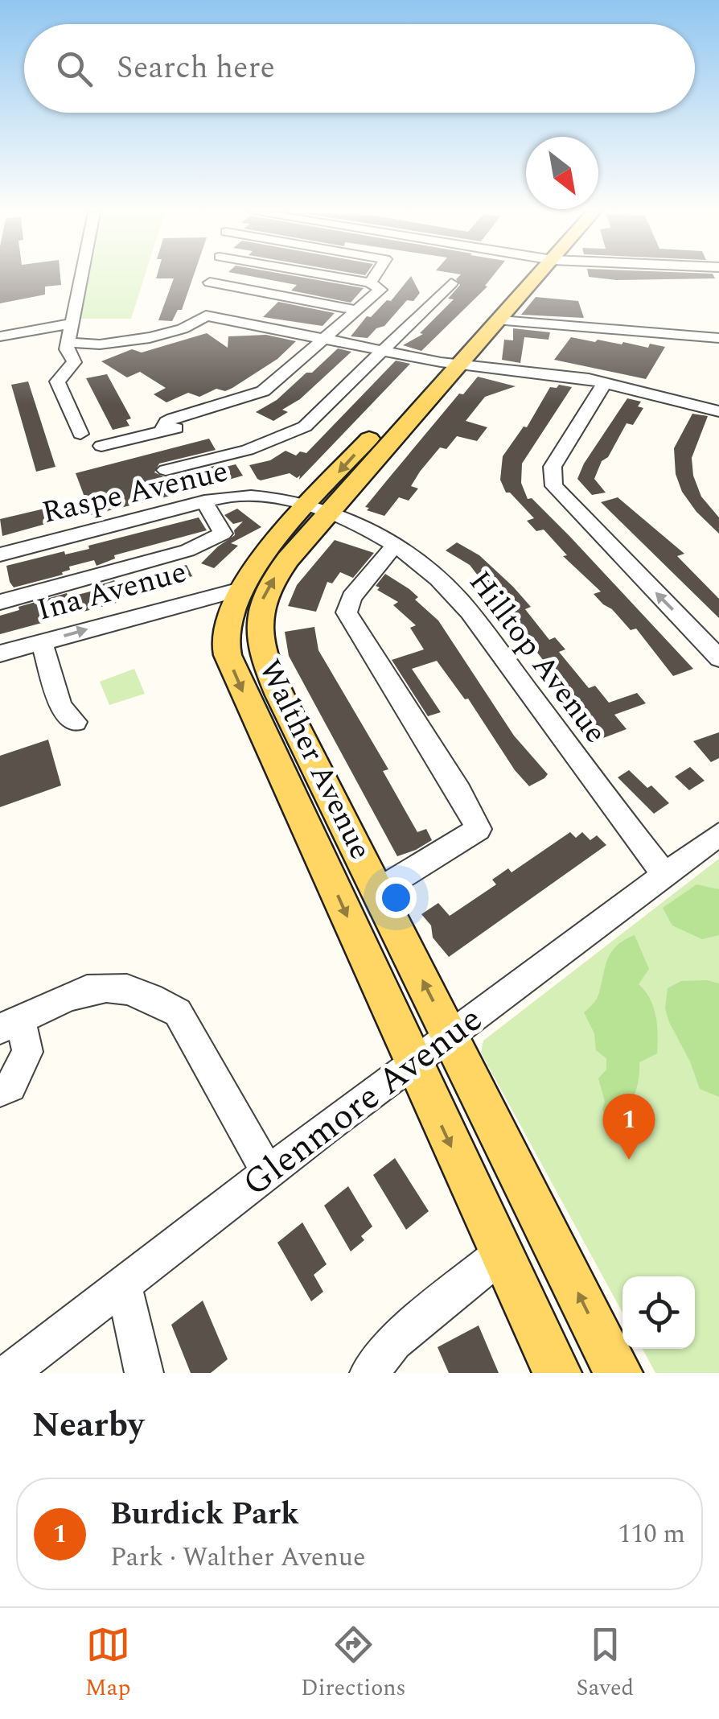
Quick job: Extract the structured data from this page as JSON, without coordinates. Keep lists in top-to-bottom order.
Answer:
{
  "streets": {
    "main road": ["Walther Avenue"],
    "street": [
      "Raspe Avenue",
      "Ina Avenue",
      "Hilltop Avenue",
      "Glenmore Avenue"
    ]
  },
  "crossings": [
    ["Raspe Avenue", "Hilltop Avenue"],
    ["Raspe Avenue", "Walther Avenue"],
    ["Ina Avenue", "Walther Avenue"],
    ["Hilltop Avenue", "Walther Avenue"],
    ["Hilltop Avenue", "Glenmore Avenue"],
    ["Walther Avenue", "Glenmore Avenue"]
  ],
  "north": "bottom right",
  "page": {
    "search": "Search here",
    "pins": "1",
    "heading": "Nearby",
    "list": [
      {
        "mark": "1",
        "name": "Burdick Park",
        "note": "Park · Walther Avenue",
        "value": "110 m"
      }
    ],
    "nav": ["Map", "Directions", "Saved"]
  }
}
